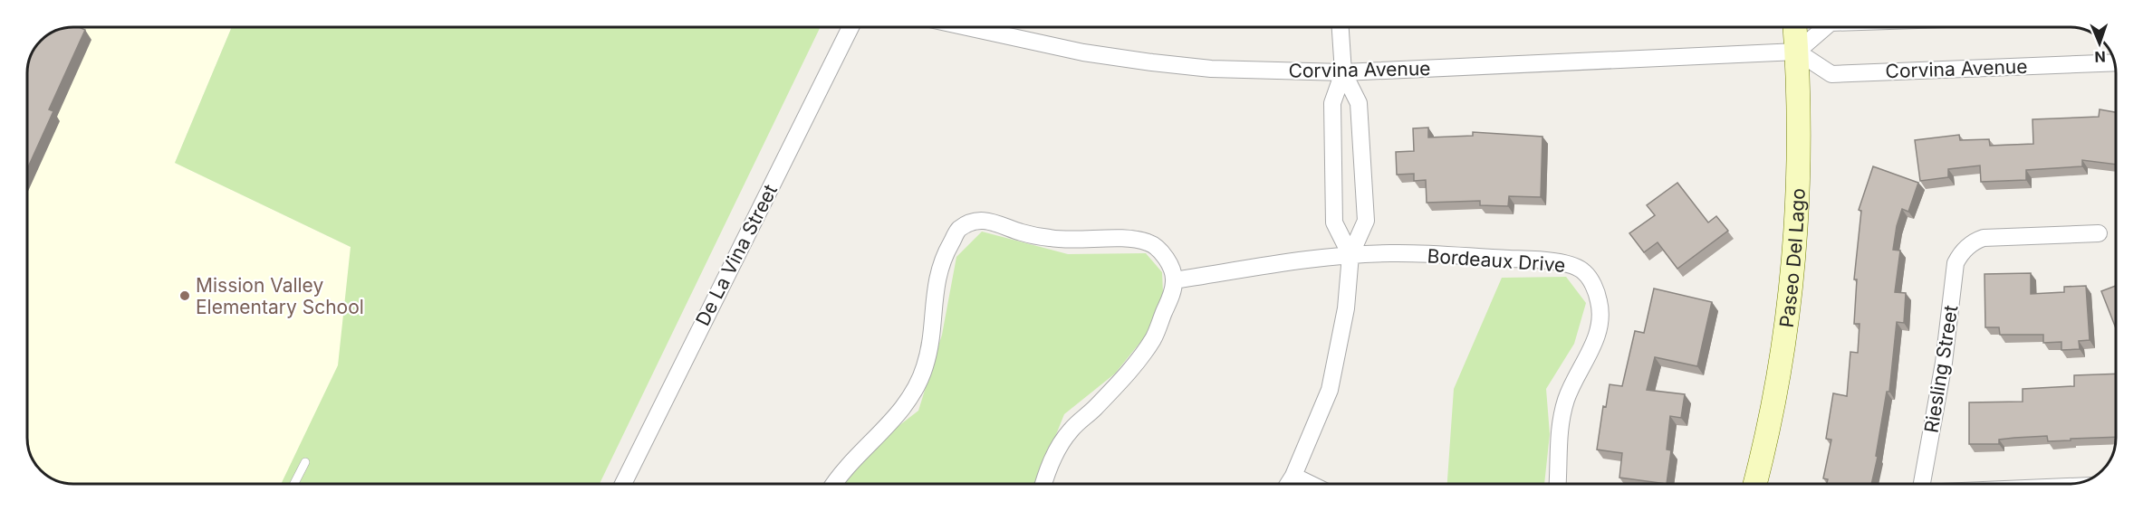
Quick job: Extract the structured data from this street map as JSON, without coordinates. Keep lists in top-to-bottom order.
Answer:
{
  "streets": {
    "street": [
      "Corvina Avenue",
      "De La Vina Street",
      "Paseo Del Lago",
      "Bordeaux Drive",
      "Riesling Street"
    ]
  },
  "crossings": [
    ["Corvina Avenue", "Paseo Del Lago"]
  ],
  "places": ["Mission Valley Elementary School"],
  "north": "bottom"
}
